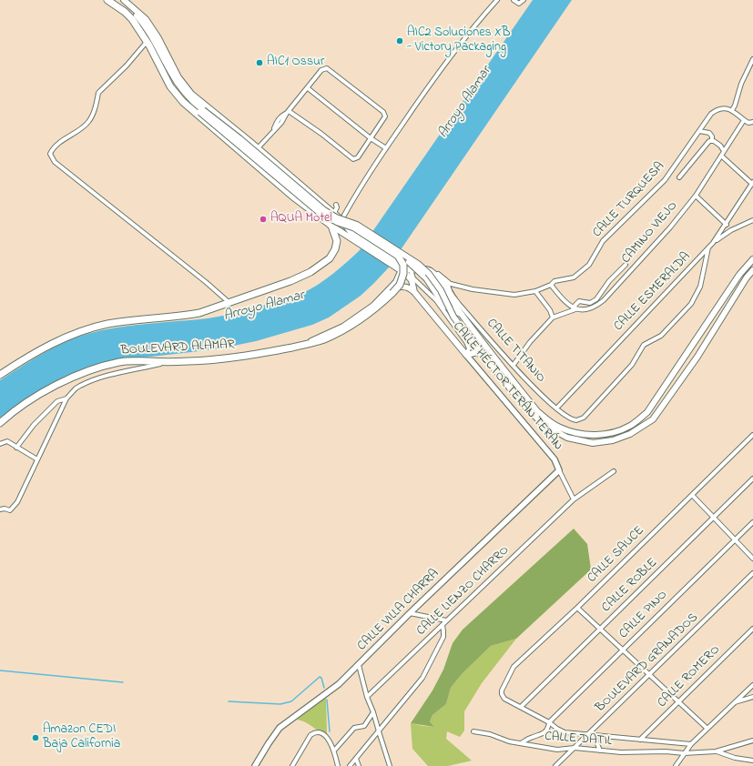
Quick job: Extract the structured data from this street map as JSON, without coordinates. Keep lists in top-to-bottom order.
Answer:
{
  "streets": {
    "highway": ["BOULEVARD ALAMAR"],
    "main road": ["CALLE HÉCTOR TERÁN TERÁN"],
    "street": [
      "CALLE TURQUESA",
      "CAMINO VIEJO",
      "CALLE ESMERALDA",
      "CALLE TITANIO",
      "CALLE SAUCE",
      "CALLE ROBLE",
      "CALLE LIENZO CHARRO",
      "CALLE VILLA CHARRA",
      "CALLE PINO",
      "BOULEVARD GRANADOS",
      "CALLE ROMERO",
      "CALLE DATIL"
    ]
  },
  "crossings": [
    ["CALLE TURQUESA", "CALLE TITANIO"],
    ["CALLE ESMERALDA", "CALLE TITANIO"],
    ["CALLE HÉCTOR TERÁN TERÁN", "CALLE LIENZO CHARRO"],
    ["CALLE HÉCTOR TERÁN TERÁN", "CALLE VILLA CHARRA"],
    ["CALLE SAUCE", "CALLE ROBLE"],
    ["CALLE PINO", "CALLE DATIL"],
    ["BOULEVARD GRANADOS", "CALLE DATIL"]
  ],
  "water": ["Arroyo Alamar"],
  "places": [
    "AIC2 Soluciones XB - Victory Packaging",
    "AIC1 Ossur",
    "AQUA Motel",
    "Amazon CEDI Baja California"
  ]
}
